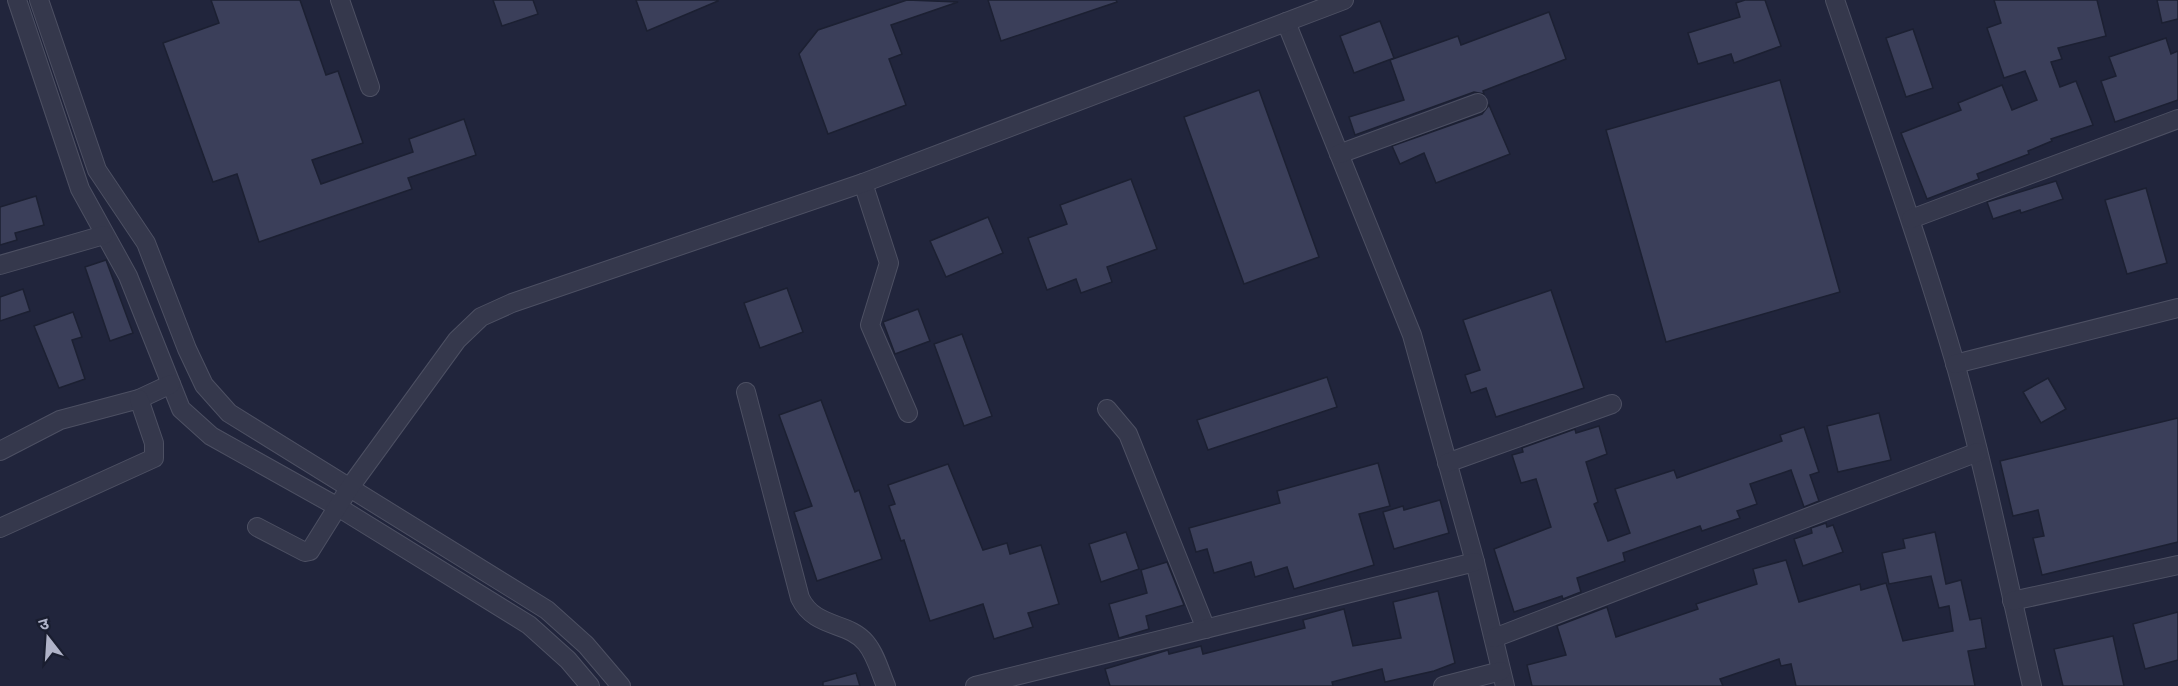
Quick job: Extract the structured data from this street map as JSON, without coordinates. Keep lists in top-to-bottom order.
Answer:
{
  "north": "top"
}
